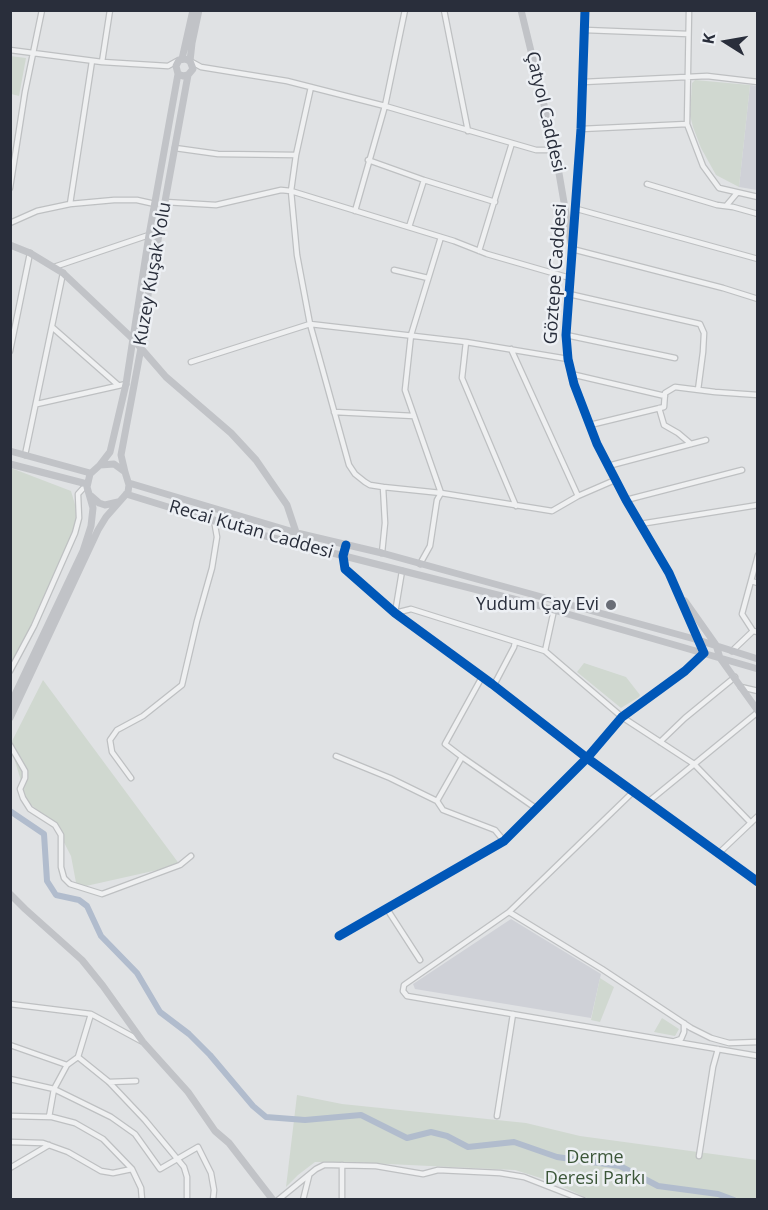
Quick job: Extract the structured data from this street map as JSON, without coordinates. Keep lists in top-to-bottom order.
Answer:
{
  "streets": {
    "main road": [
      "Çatyol Caddesi",
      "Kuzey Kuşak Yolu",
      "Göztepe Caddesi",
      "Recai Kutan Caddesi"
    ]
  },
  "crossings": [
    ["Çatyol Caddesi", "Göztepe Caddesi"],
    ["Kuzey Kuşak Yolu", "Recai Kutan Caddesi"],
    ["Göztepe Caddesi", "Recai Kutan Caddesi"]
  ],
  "parks": ["Derme Deresi Parkı"],
  "places": ["Yudum Çay Evi"],
  "north": "left"
}
